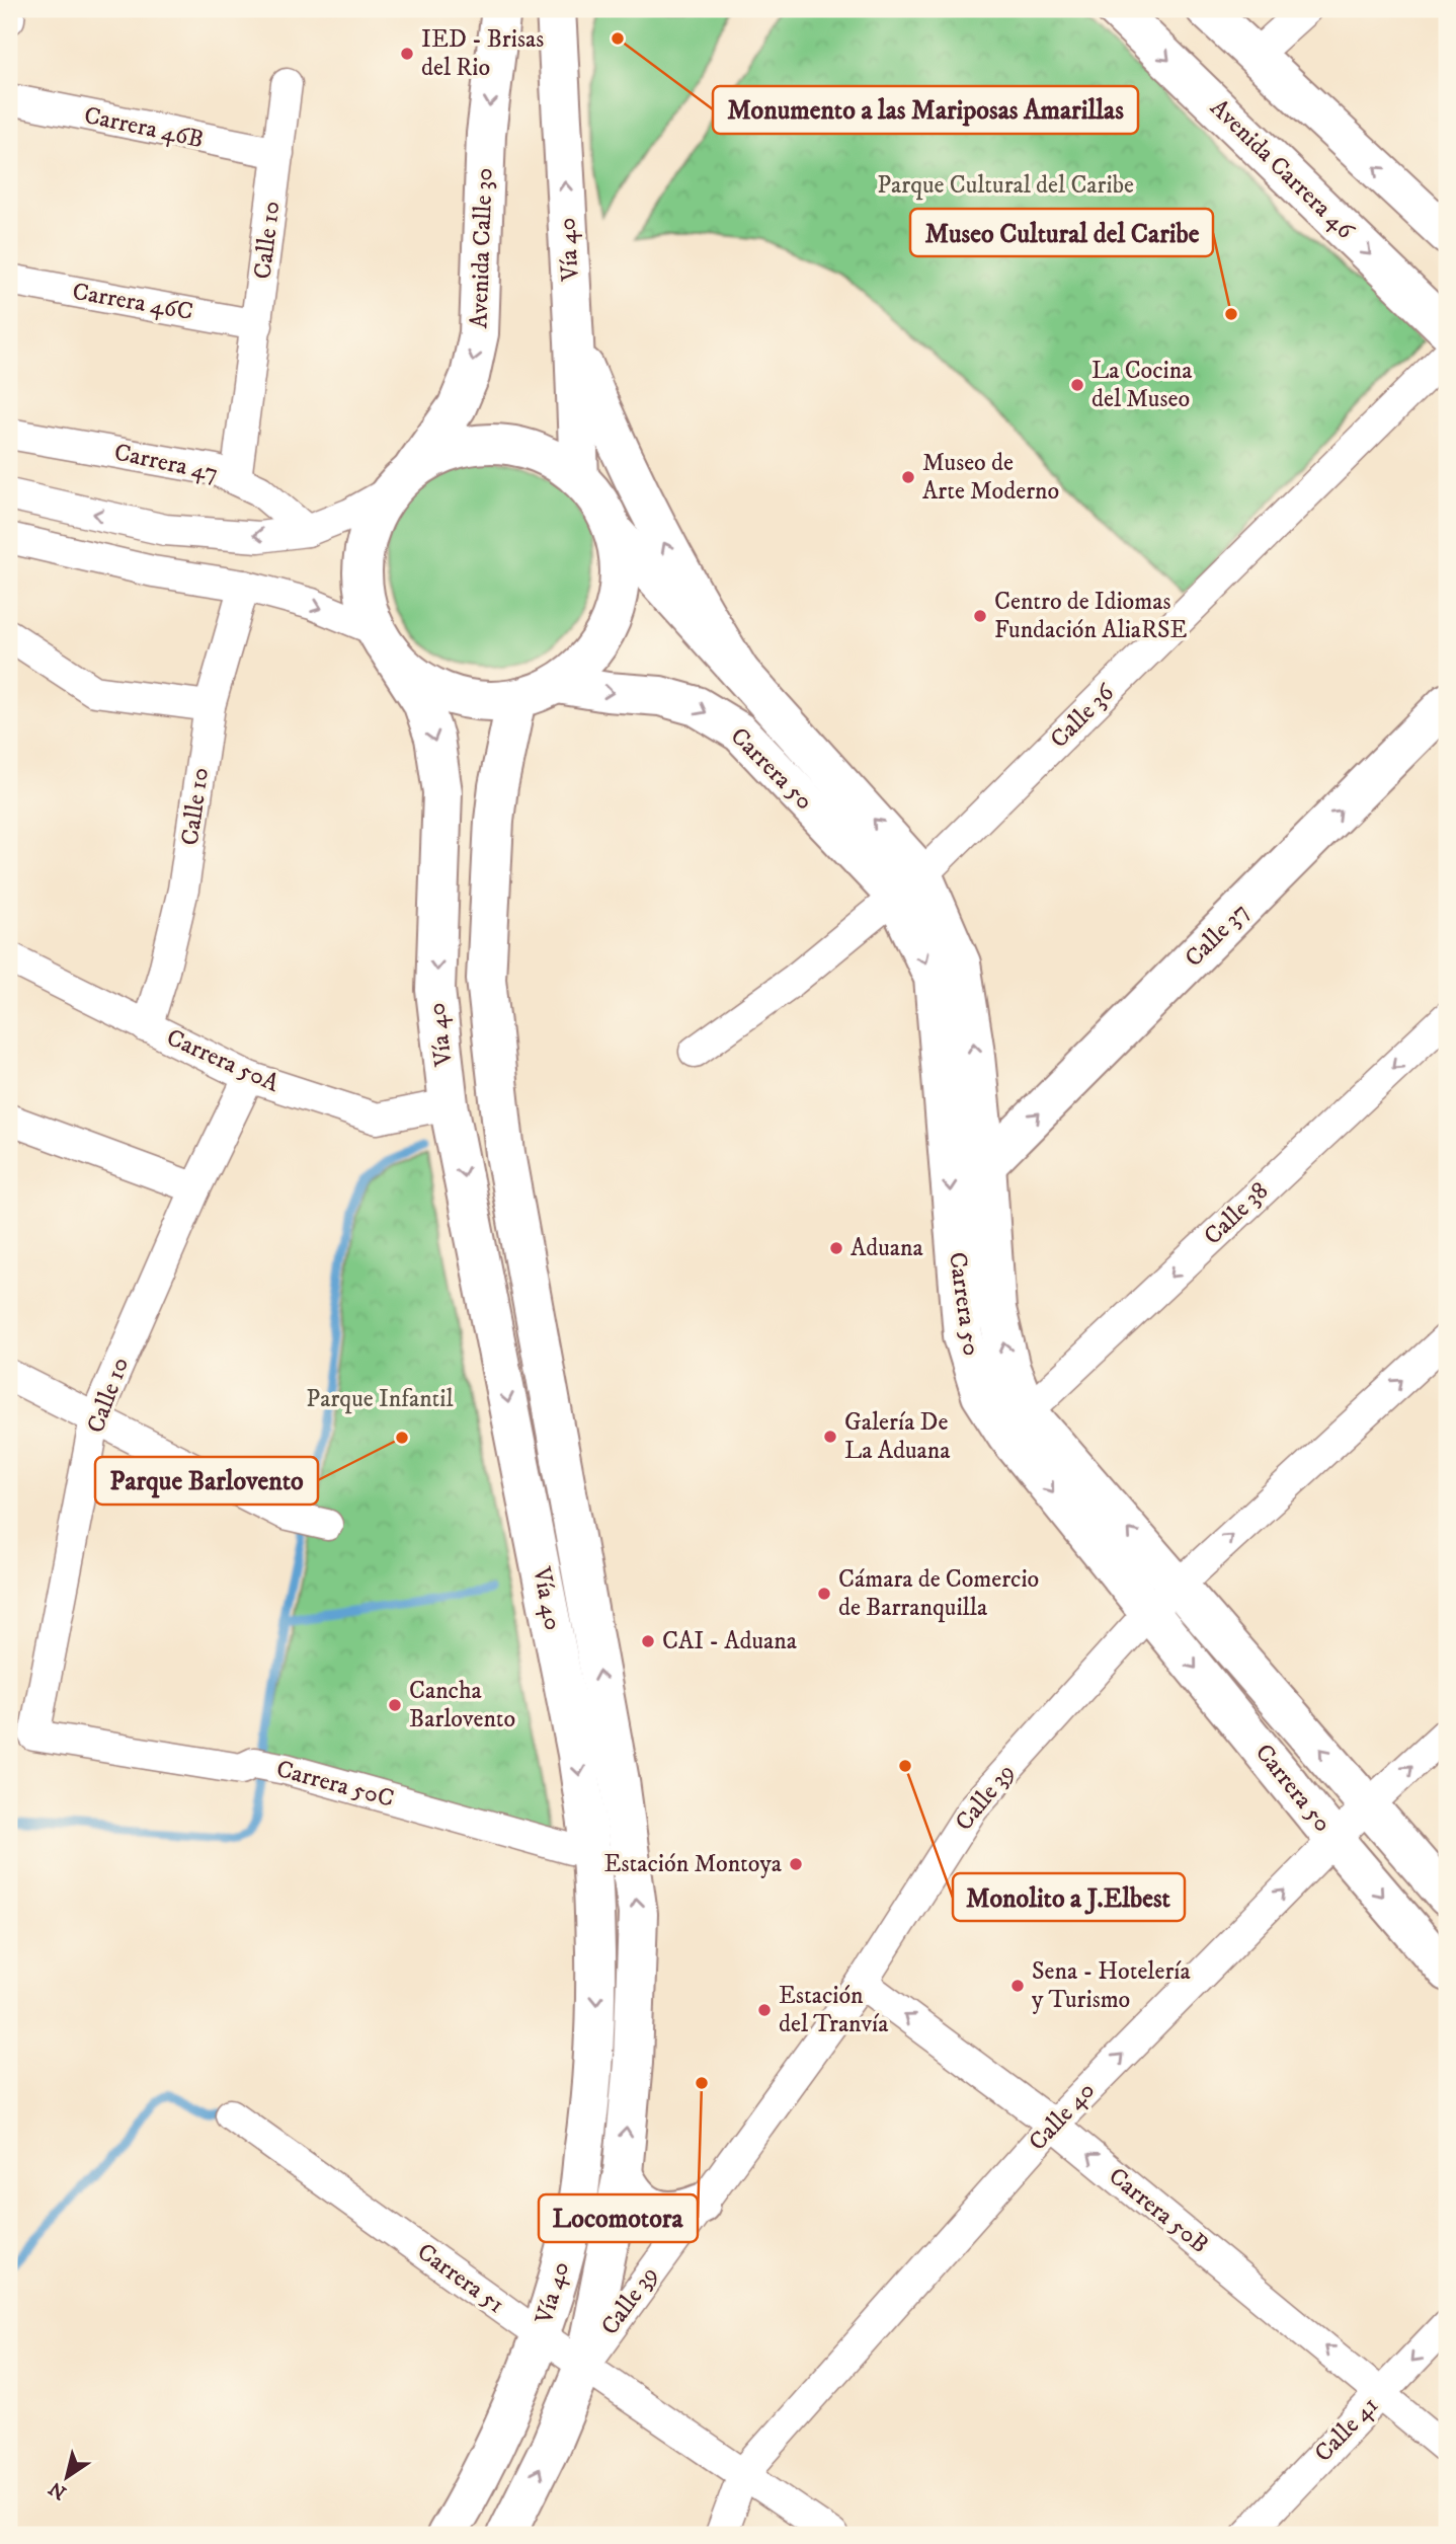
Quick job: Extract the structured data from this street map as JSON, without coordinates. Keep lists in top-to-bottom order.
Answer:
{
  "streets": {
    "main road": [
      "Avenida Carrera 46",
      "Avenida Calle 30",
      "Vía 40",
      "Carrera 50",
      "Calle 37"
    ],
    "street": [
      "Carrera 46B",
      "Calle 10",
      "Carrera 46C",
      "Carrera 47",
      "Calle 36",
      "Carrera 50A",
      "Calle 38",
      "Carrera 50C",
      "Calle 39",
      "Calle 40",
      "Carrera 50B",
      "Carrera 51",
      "Calle 41"
    ]
  },
  "crossings": [
    ["Carrera 46B", "Calle 10"],
    ["Calle 10", "Carrera 46C"],
    ["Calle 10", "Carrera 47"],
    ["Calle 10", "Carrera 50A"],
    ["Calle 10", "Carrera 50C"],
    ["Avenida Calle 30", "Vía 40"],
    ["Vía 40", "Carrera 50A"],
    ["Vía 40", "Carrera 50C"],
    ["Vía 40", "Calle 39"],
    ["Vía 40", "Carrera 51"],
    ["Calle 36", "Carrera 50"],
    ["Carrera 50", "Calle 37"],
    ["Carrera 50", "Calle 38"],
    ["Carrera 50", "Calle 39"],
    ["Carrera 50", "Calle 40"],
    ["Calle 39", "Carrera 50B"],
    ["Calle 39", "Carrera 51"],
    ["Calle 40", "Carrera 50B"],
    ["Calle 40", "Carrera 51"],
    ["Carrera 50B", "Calle 41"]
  ],
  "one_way": [
    "Avenida Calle 30",
    "Calle 37",
    "Calle 38",
    "Calle 40",
    "Carrera 50B"
  ],
  "parks": ["Parque Cultural del Caribe", "Parque Infantil"],
  "places": [
    "Monumento a las Mariposas Amarillas",
    "IED - Brisas del Rio",
    "Museo Cultural del Caribe",
    "La Cocina del Museo",
    "Museo de Arte Moderno",
    "Centro de Idiomas Fundación AliaRSE",
    "Aduana",
    "Galería De La Aduana",
    "Parque Barlovento",
    "Cámara de Comercio de Barranquilla",
    "CAI - Aduana",
    "Cancha Barlovento",
    "Monolito a J.Elbest",
    "Estación Montoya",
    "Sena - Hotelería y Turismo",
    "Estación del Tranvía",
    "Locomotora"
  ],
  "north": "bottom left"
}
